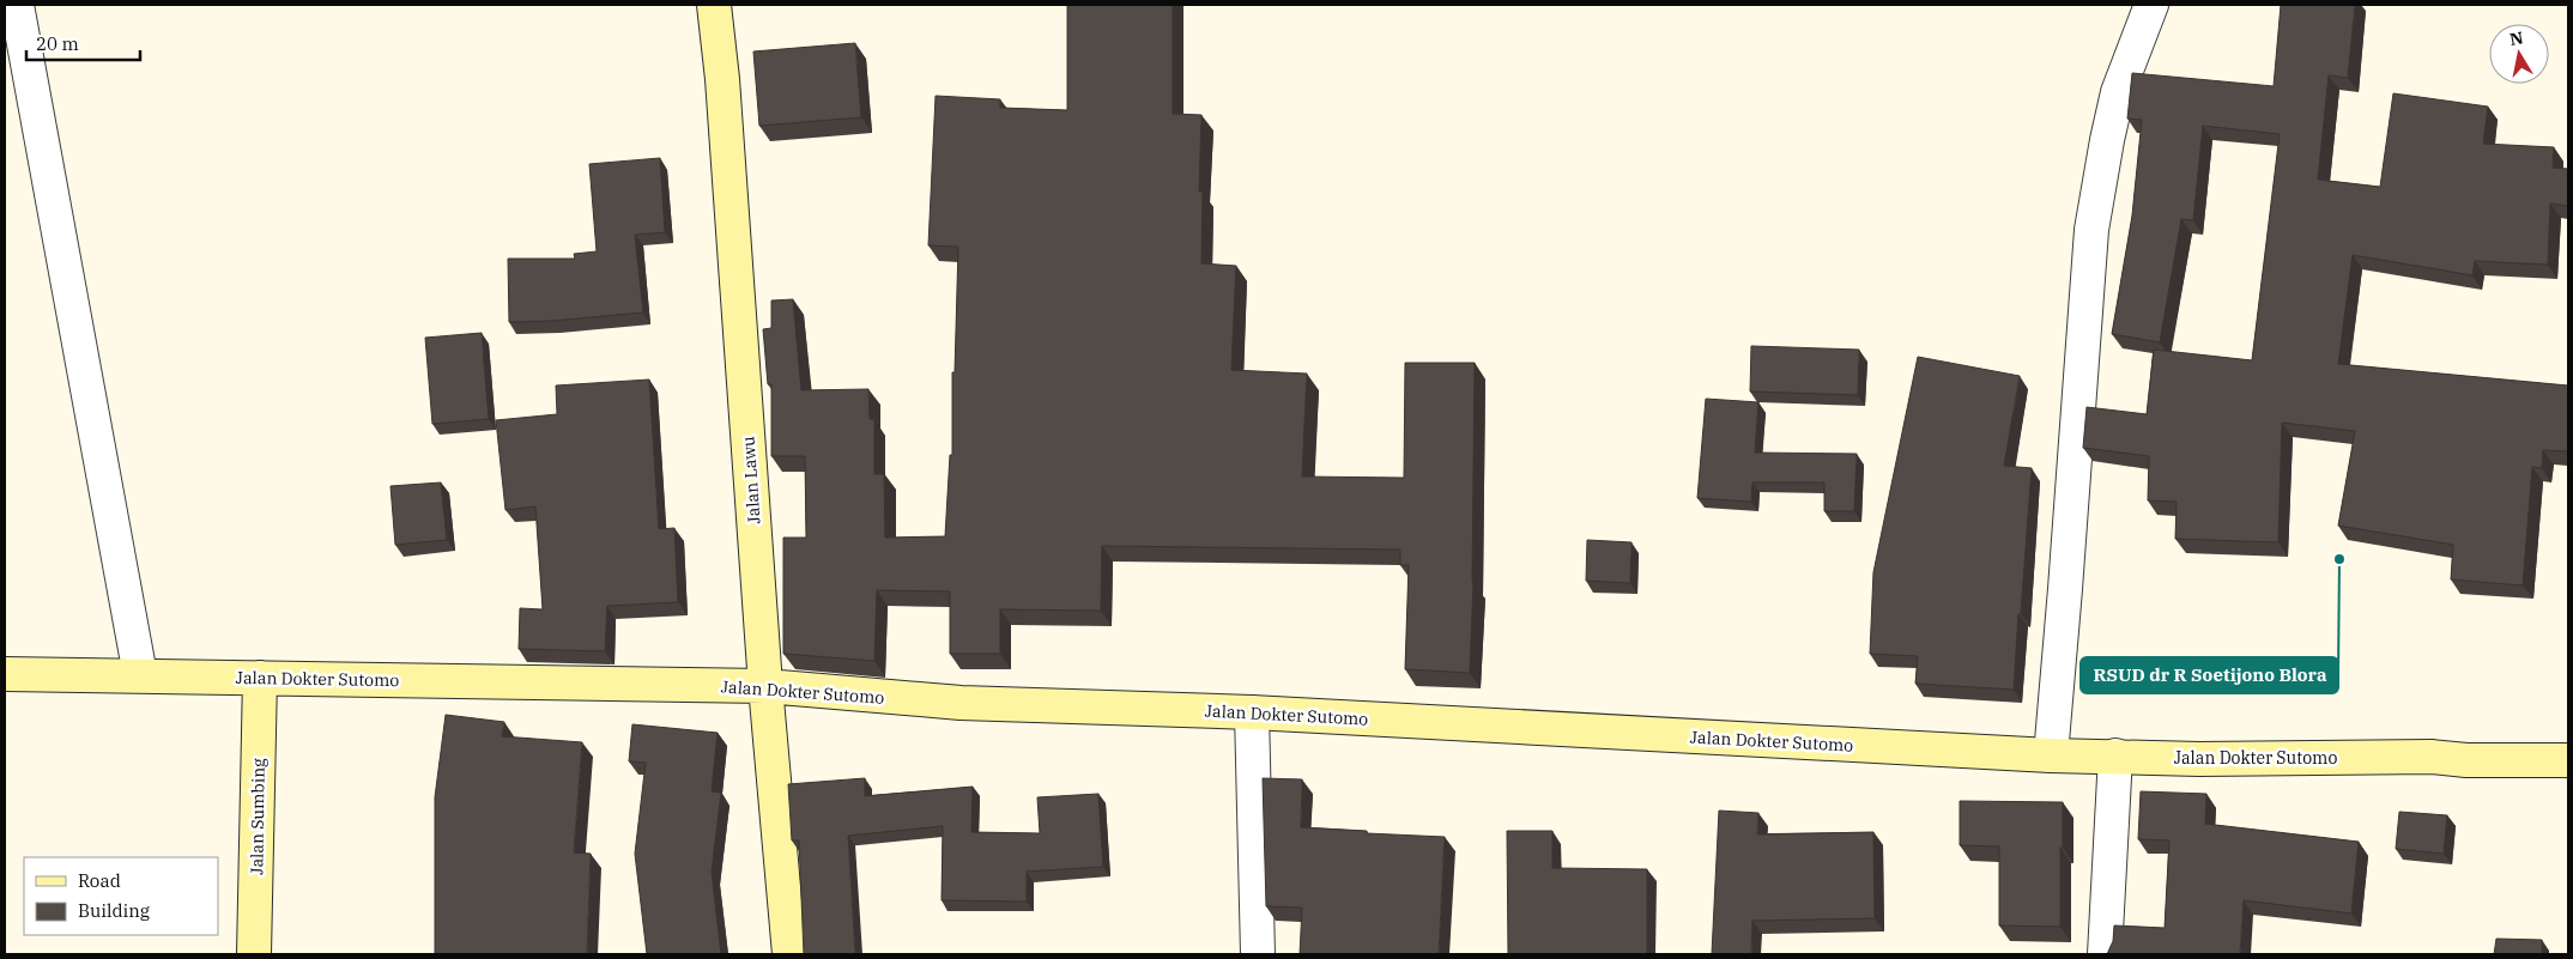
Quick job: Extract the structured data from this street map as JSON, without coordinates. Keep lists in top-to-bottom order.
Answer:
{
  "streets": {
    "main road": ["Jalan Lawu", "Jalan Dokter Sutomo", "Jalan Sumbing"]
  },
  "crossings": [
    ["Jalan Lawu", "Jalan Dokter Sutomo"],
    ["Jalan Dokter Sutomo", "Jalan Sumbing"]
  ],
  "places": ["RSUD dr R Soetijono Blora"],
  "legend": ["Road", "Building"],
  "scale_bar": "20 m",
  "north": "top"
}
